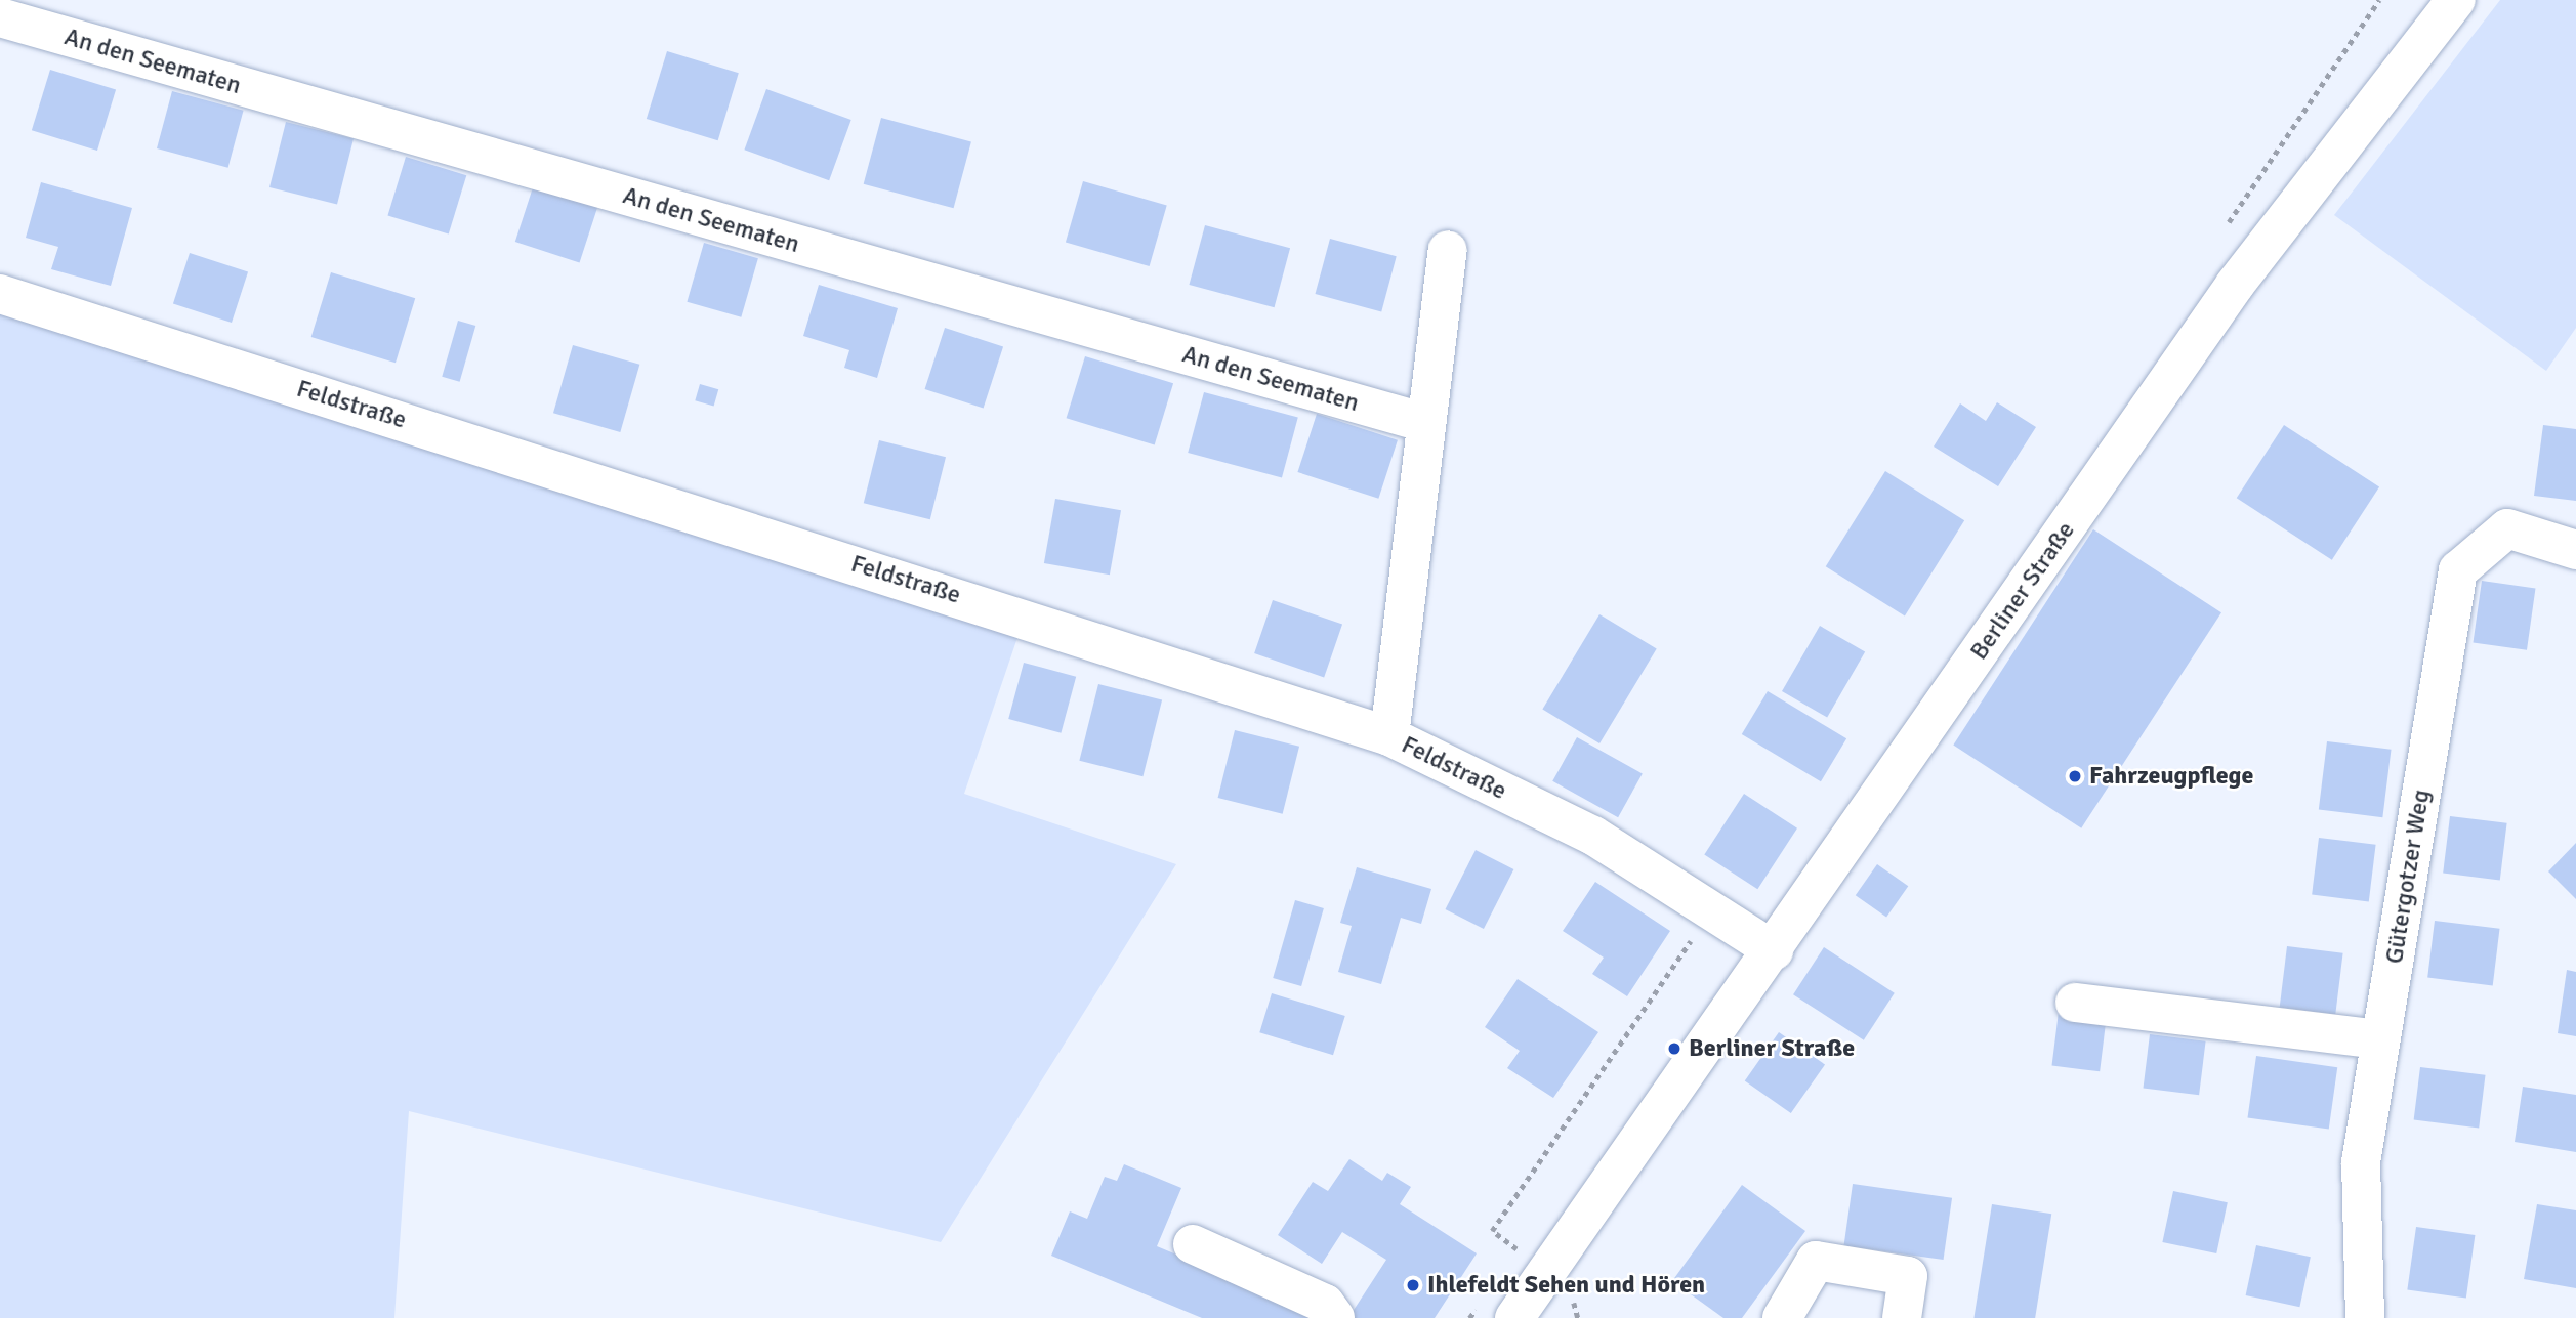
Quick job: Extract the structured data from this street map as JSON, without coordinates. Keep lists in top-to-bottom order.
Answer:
{
  "streets": {
    "street": [
      "An den Seematen",
      "Feldstraße",
      "Berliner Straße",
      "Gütergotzer Weg"
    ]
  },
  "crossings": [
    ["Feldstraße", "Berliner Straße"]
  ],
  "places": ["Fahrzeugpflege", "Berliner Straße", "Ihlefeldt Sehen und Hören"]
}
